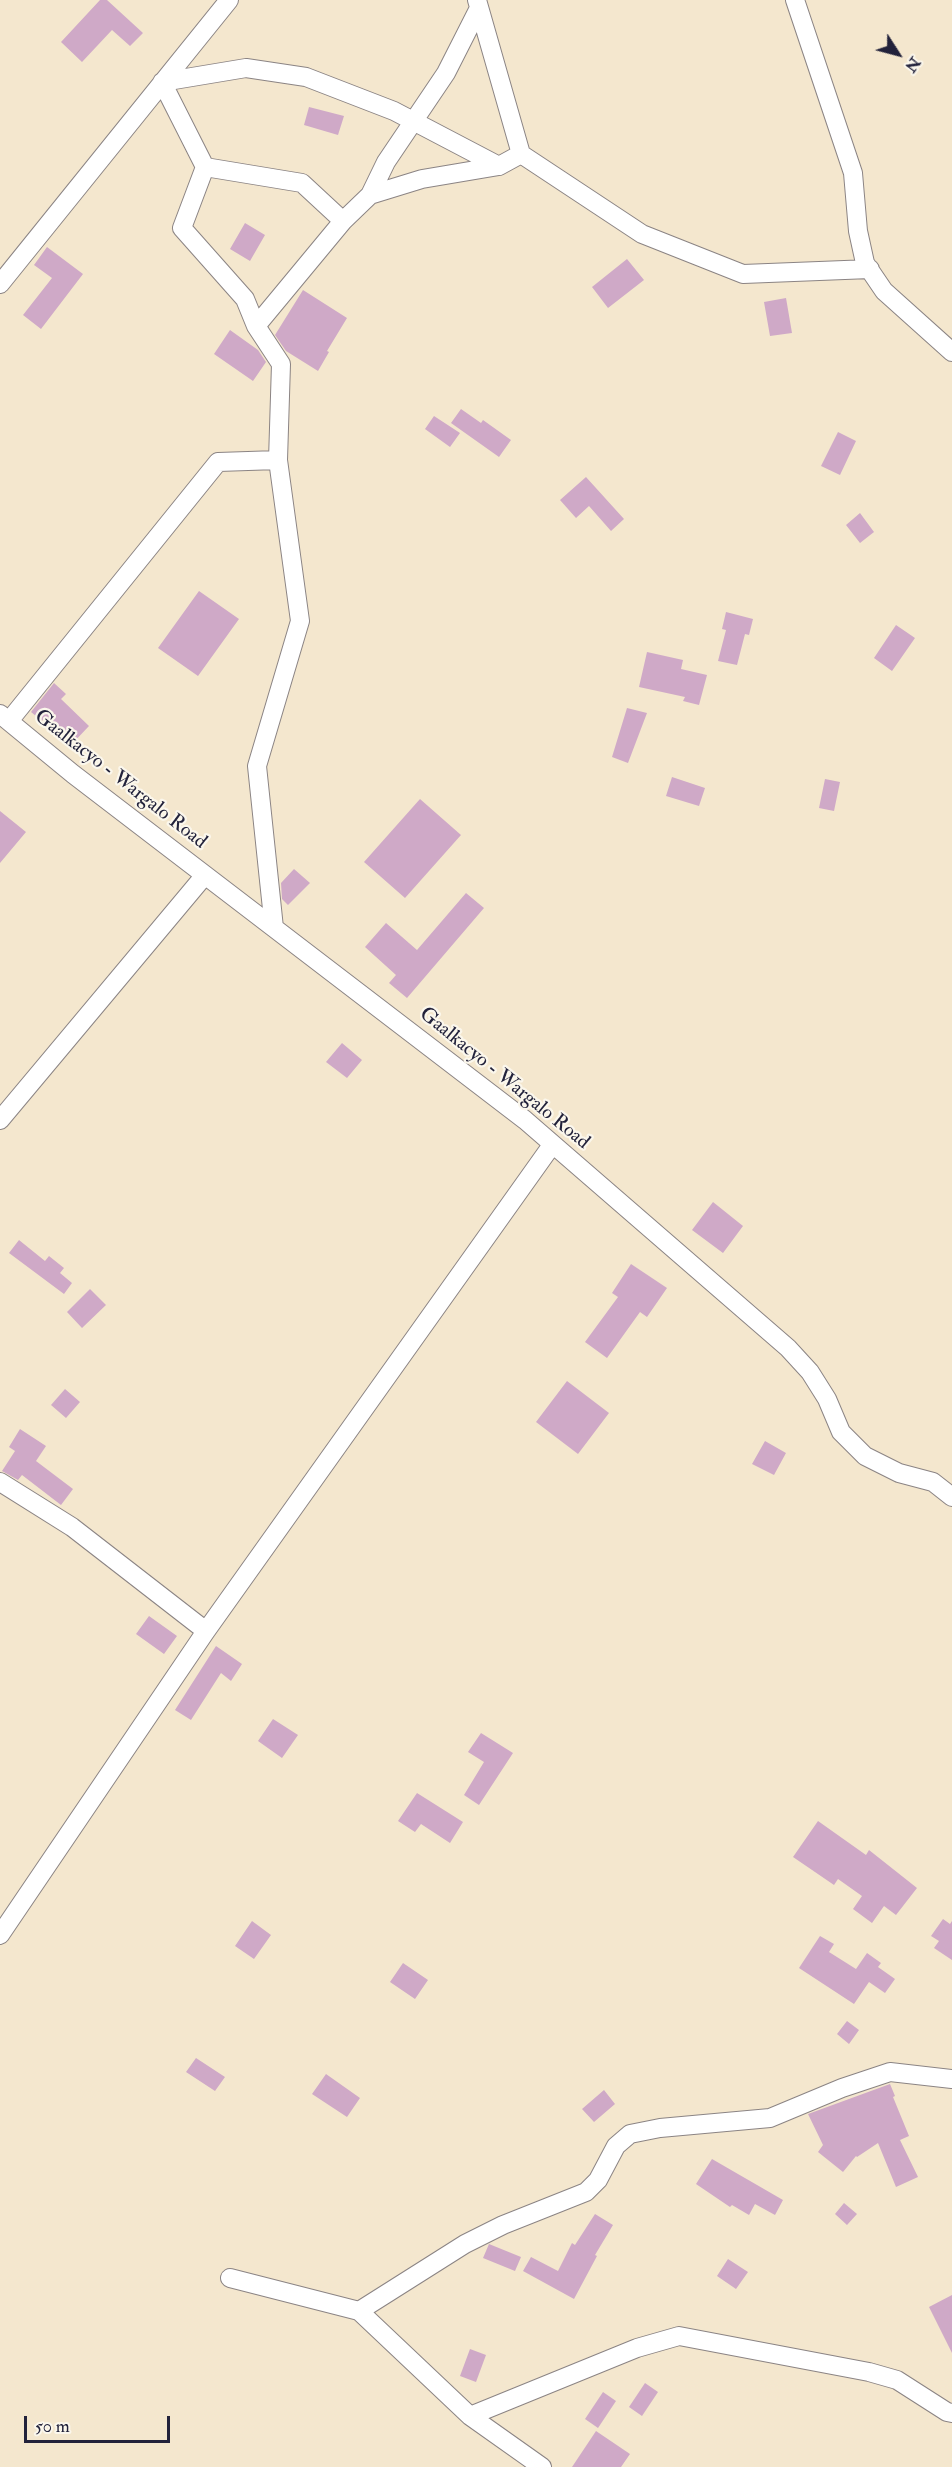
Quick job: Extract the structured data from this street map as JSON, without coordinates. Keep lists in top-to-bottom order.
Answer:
{
  "streets": {
    "street": ["Gaalkacyo - Wargalo Road"]
  },
  "scale_bar": "50 m",
  "north": "bottom right"
}
